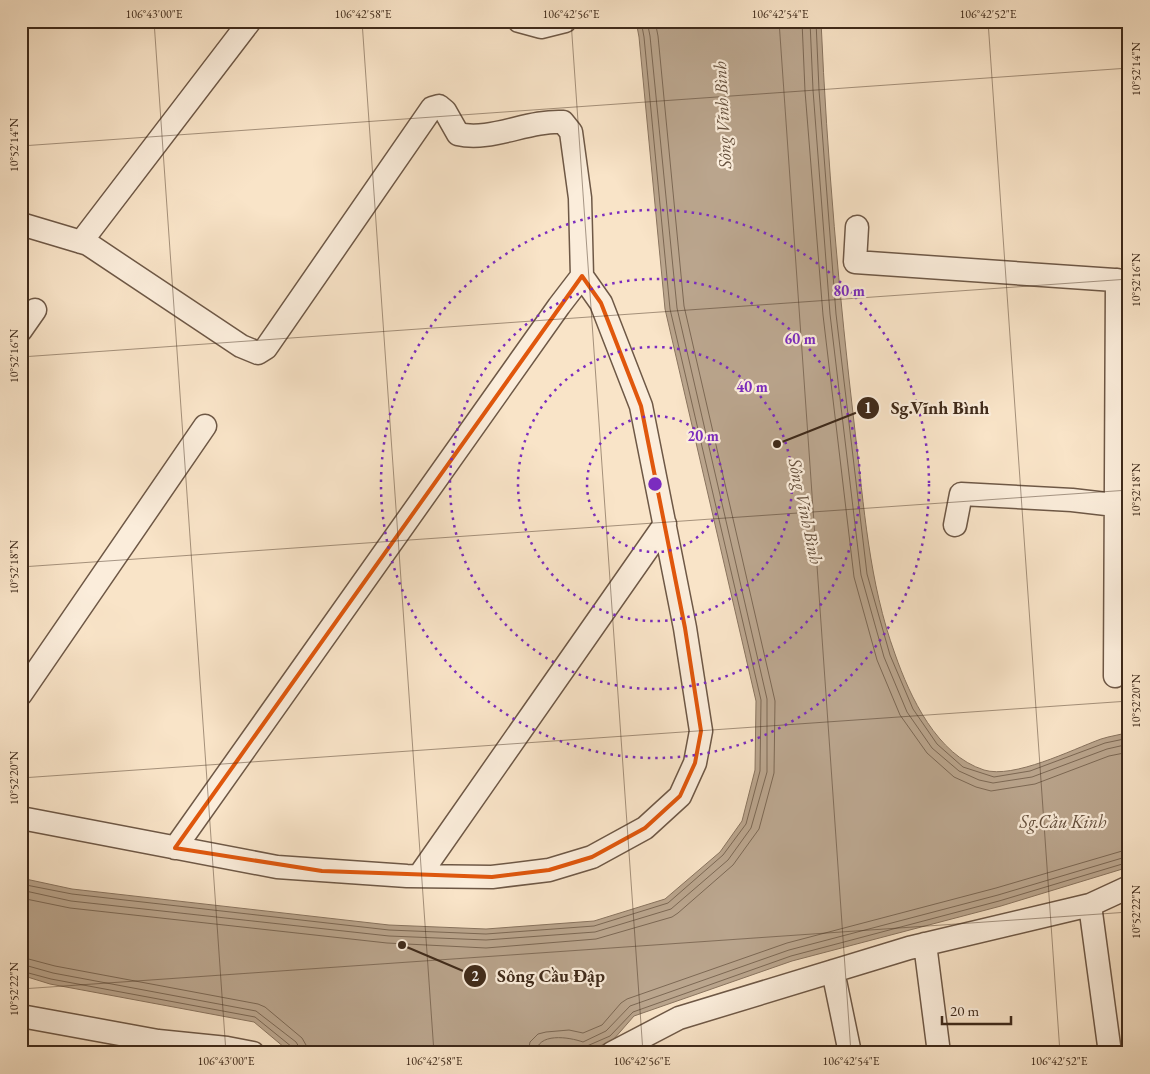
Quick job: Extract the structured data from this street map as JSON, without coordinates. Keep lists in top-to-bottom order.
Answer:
{
  "water": ["Sông Vĩnh Bình", "Sg.Cầu Kinh"],
  "places": ["Sg.Vĩnh Bình", "Sông Cầu Đập"],
  "scale_bar": "20 m",
  "coordinates": [
    "106°43'00\"E",
    "106°42'58\"E",
    "106°42'56\"E",
    "106°42'54\"E",
    "106°42'52\"E",
    "10°52'14\"N",
    "10°52'16\"N",
    "10°52'18\"N",
    "10°52'20\"N",
    "10°52'22\"N"
  ],
  "rings": [
    "80 m",
    "60 m",
    "40 m",
    "20 m"
  ]
}
